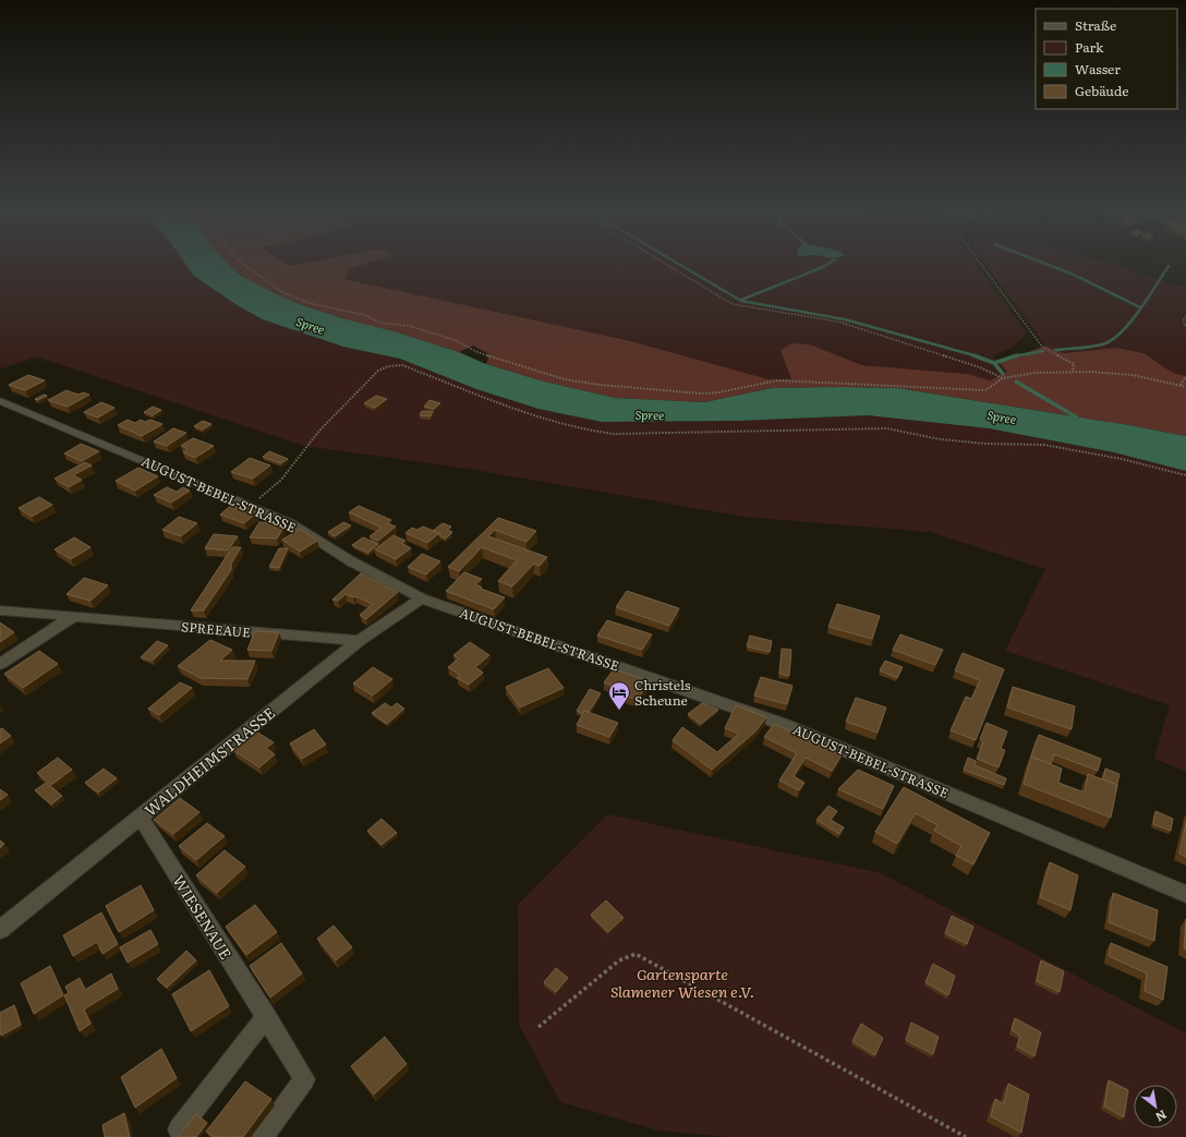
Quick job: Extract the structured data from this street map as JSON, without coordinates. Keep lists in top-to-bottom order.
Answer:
{
  "streets": {
    "street": [
      "AUGUST-BEBEL-STRASSE",
      "SPREEAUE",
      "WALDHEIMSTRASSE",
      "WIESENAUE"
    ]
  },
  "crossings": [
    ["AUGUST-BEBEL-STRASSE", "WALDHEIMSTRASSE"],
    ["SPREEAUE", "WALDHEIMSTRASSE"],
    ["WALDHEIMSTRASSE", "WIESENAUE"]
  ],
  "water": ["Spree"],
  "parks": ["Gartensparte Slamener Wiesen e.V."],
  "places": {
    "hotel": ["Christels Scheune"]
  },
  "legend": [
    "Straße",
    "Park",
    "Wasser",
    "Gebäude"
  ],
  "north": "bottom right"
}
